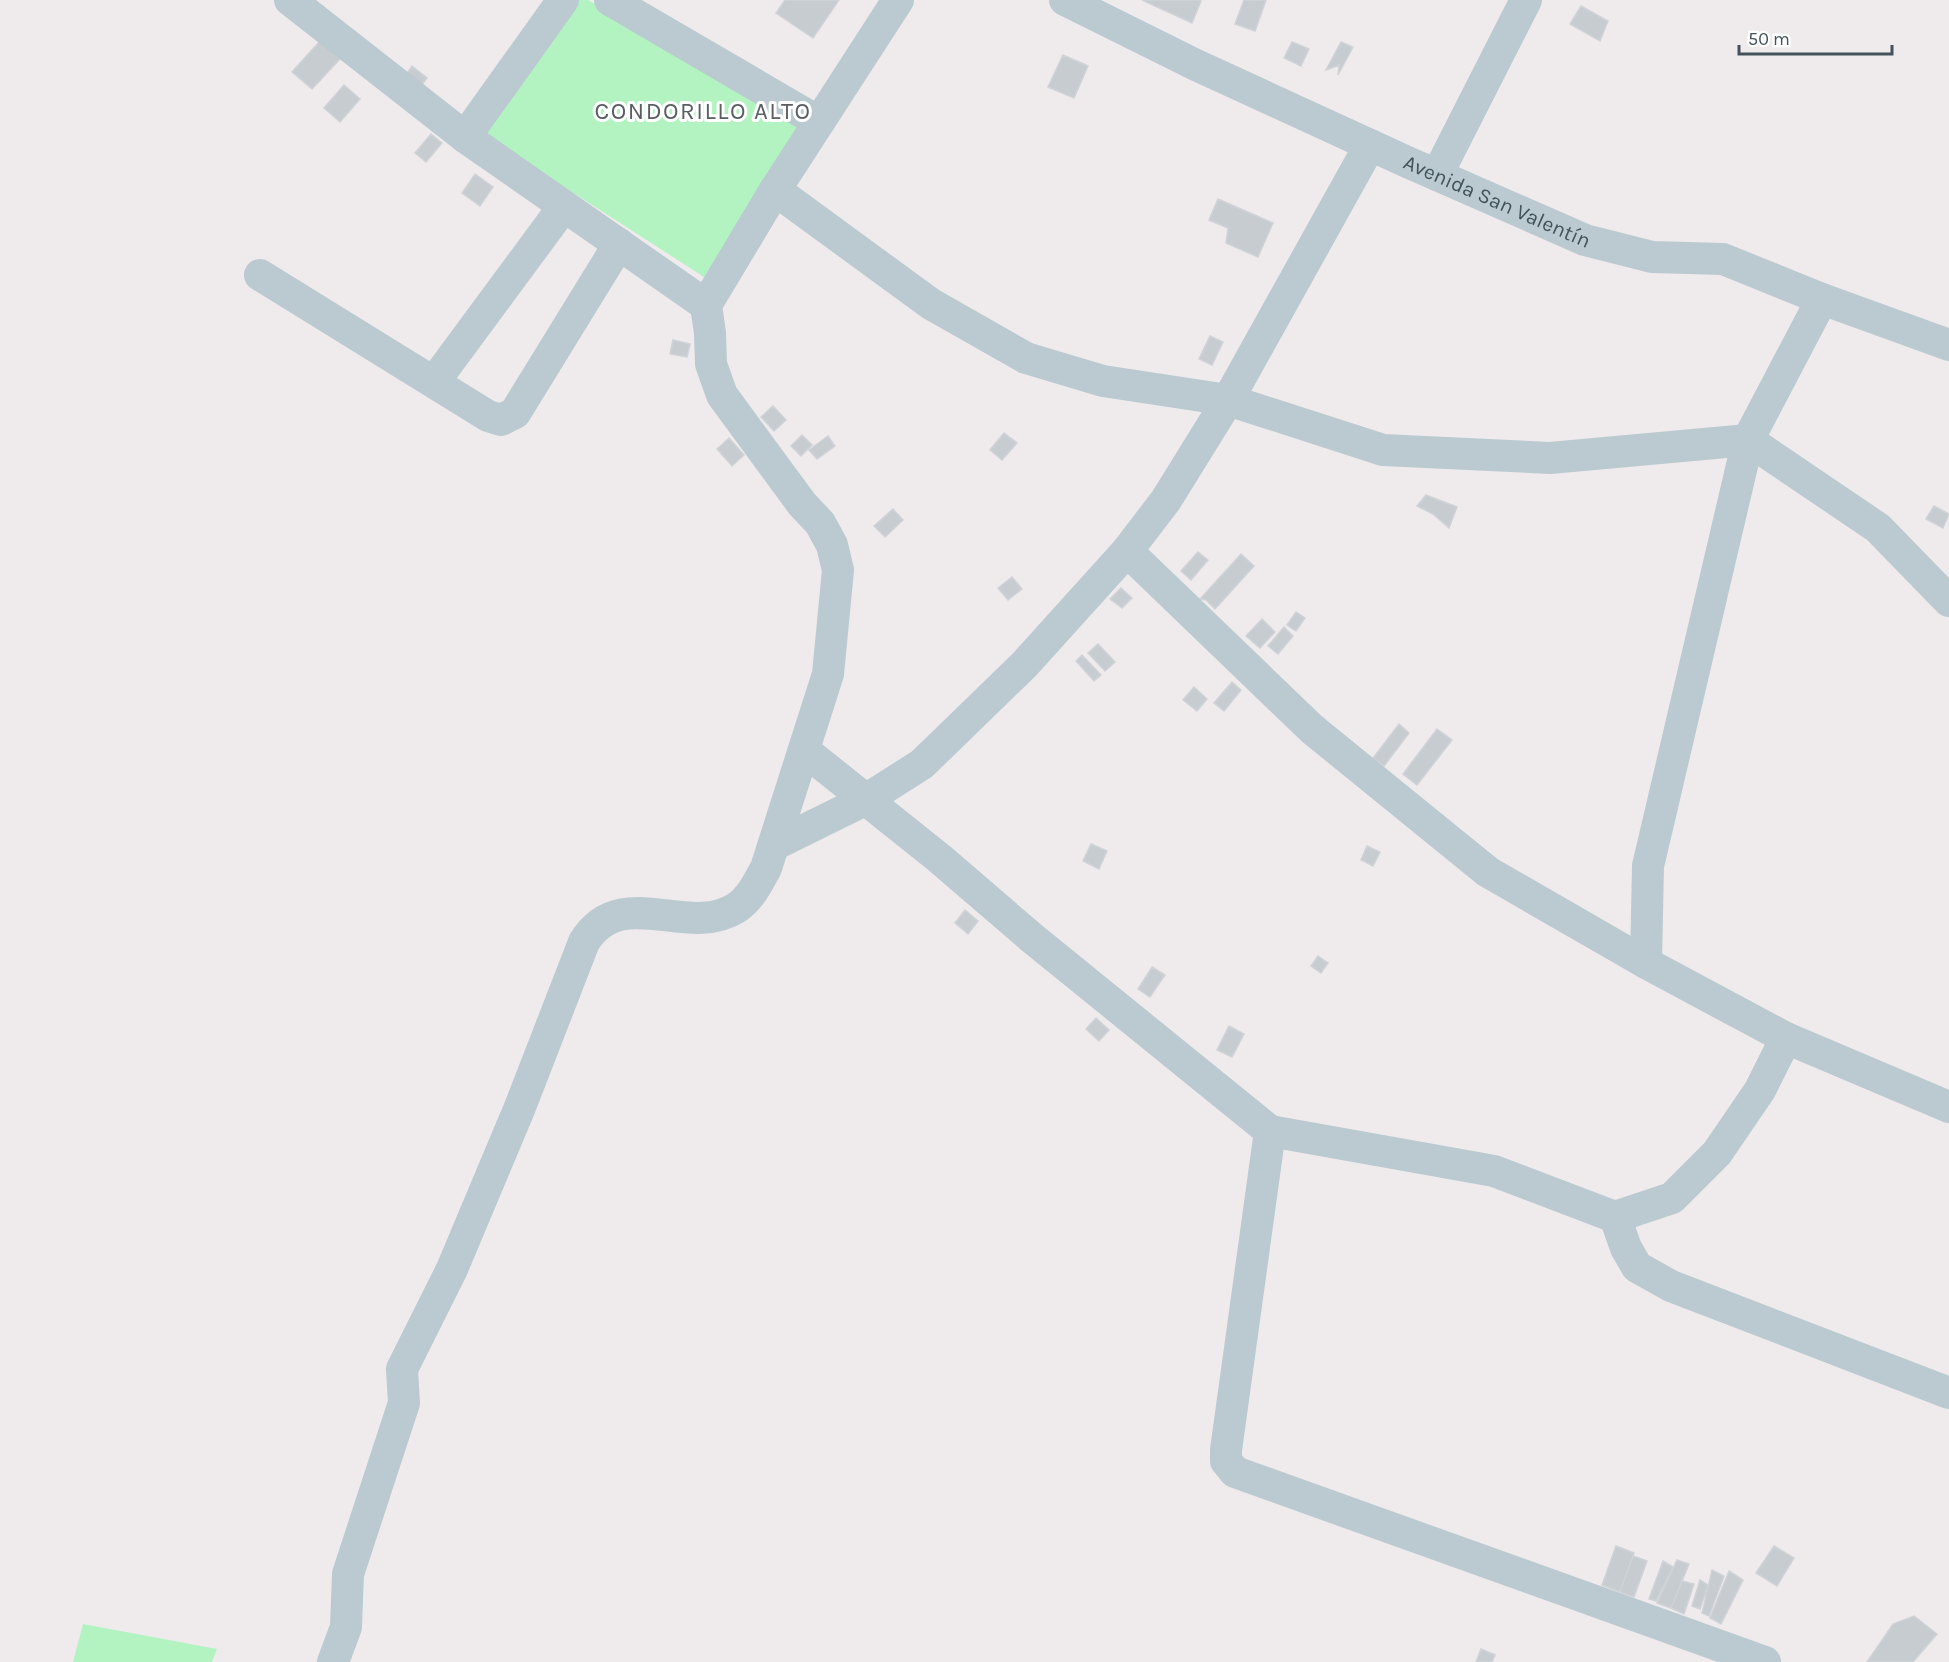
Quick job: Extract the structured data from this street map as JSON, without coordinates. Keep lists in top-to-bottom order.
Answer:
{
  "streets": {
    "street": ["Avenida San Valentín"]
  },
  "districts": ["CONDORILLO ALTO"],
  "scale_bar": "50 m"
}
